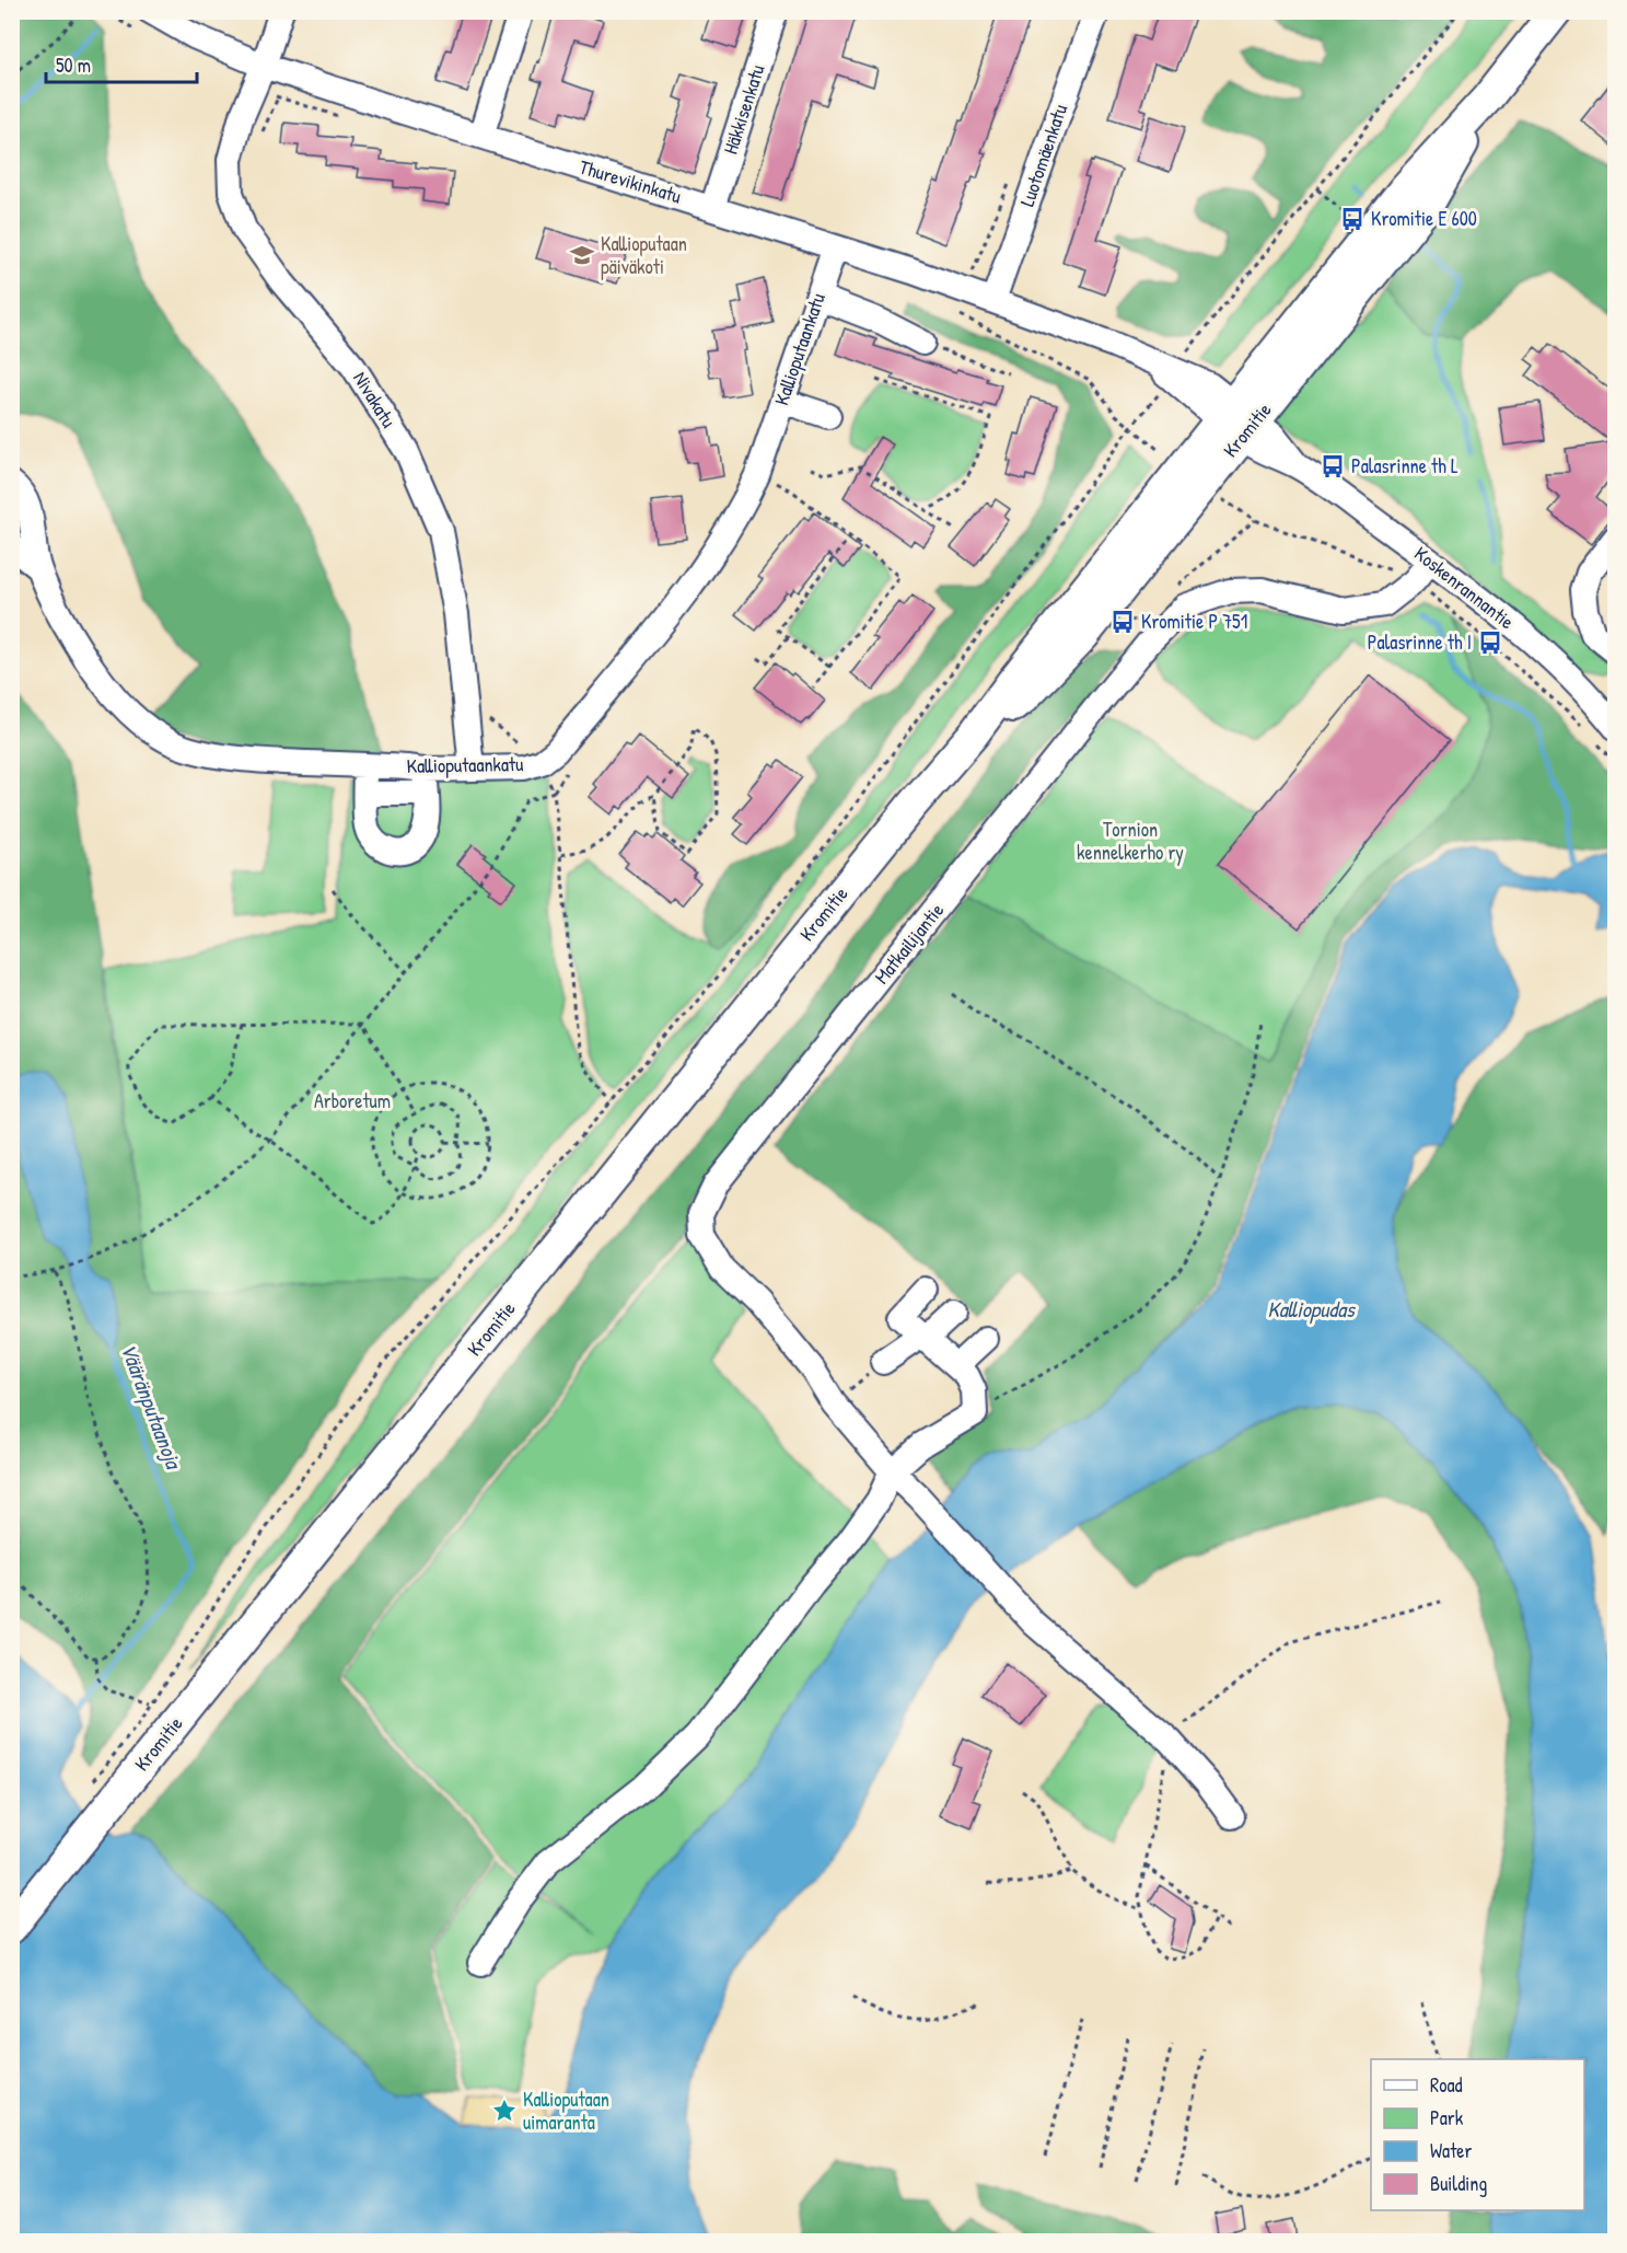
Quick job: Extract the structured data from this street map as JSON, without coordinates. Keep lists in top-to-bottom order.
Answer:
{
  "streets": {
    "main road": ["Kromitie"],
    "street": [
      "Häkkisenkatu",
      "Luotomäenkatu",
      "Thurevikinkatu",
      "Kallioputaankatu",
      "Nivakatu",
      "Koskenrannantie",
      "Matkailijantie"
    ]
  },
  "crossings": [
    ["Häkkisenkatu", "Thurevikinkatu"],
    ["Luotomäenkatu", "Thurevikinkatu"],
    ["Thurevikinkatu", "Kallioputaankatu"],
    ["Thurevikinkatu", "Nivakatu"],
    ["Thurevikinkatu", "Kromitie"],
    ["Thurevikinkatu", "Koskenrannantie"],
    ["Kallioputaankatu", "Nivakatu"],
    ["Kromitie", "Koskenrannantie"],
    ["Koskenrannantie", "Matkailijantie"]
  ],
  "water": ["Kalliopudas", "Vääränputaanoja"],
  "parks": ["Tornion kennelkerho ry", "Arboretum"],
  "places": {
    "bus stop": [
      "Kromitie E 600",
      "Palasrinne th L",
      "Kromitie P 751",
      "Palasrinne th I"
    ],
    "school or university": ["Kallioputaan päiväkoti"],
    "place": ["Kallioputaan uimaranta"]
  },
  "legend": [
    "Road",
    "Park",
    "Water",
    "Building"
  ],
  "scale_bar": "50 m"
}
